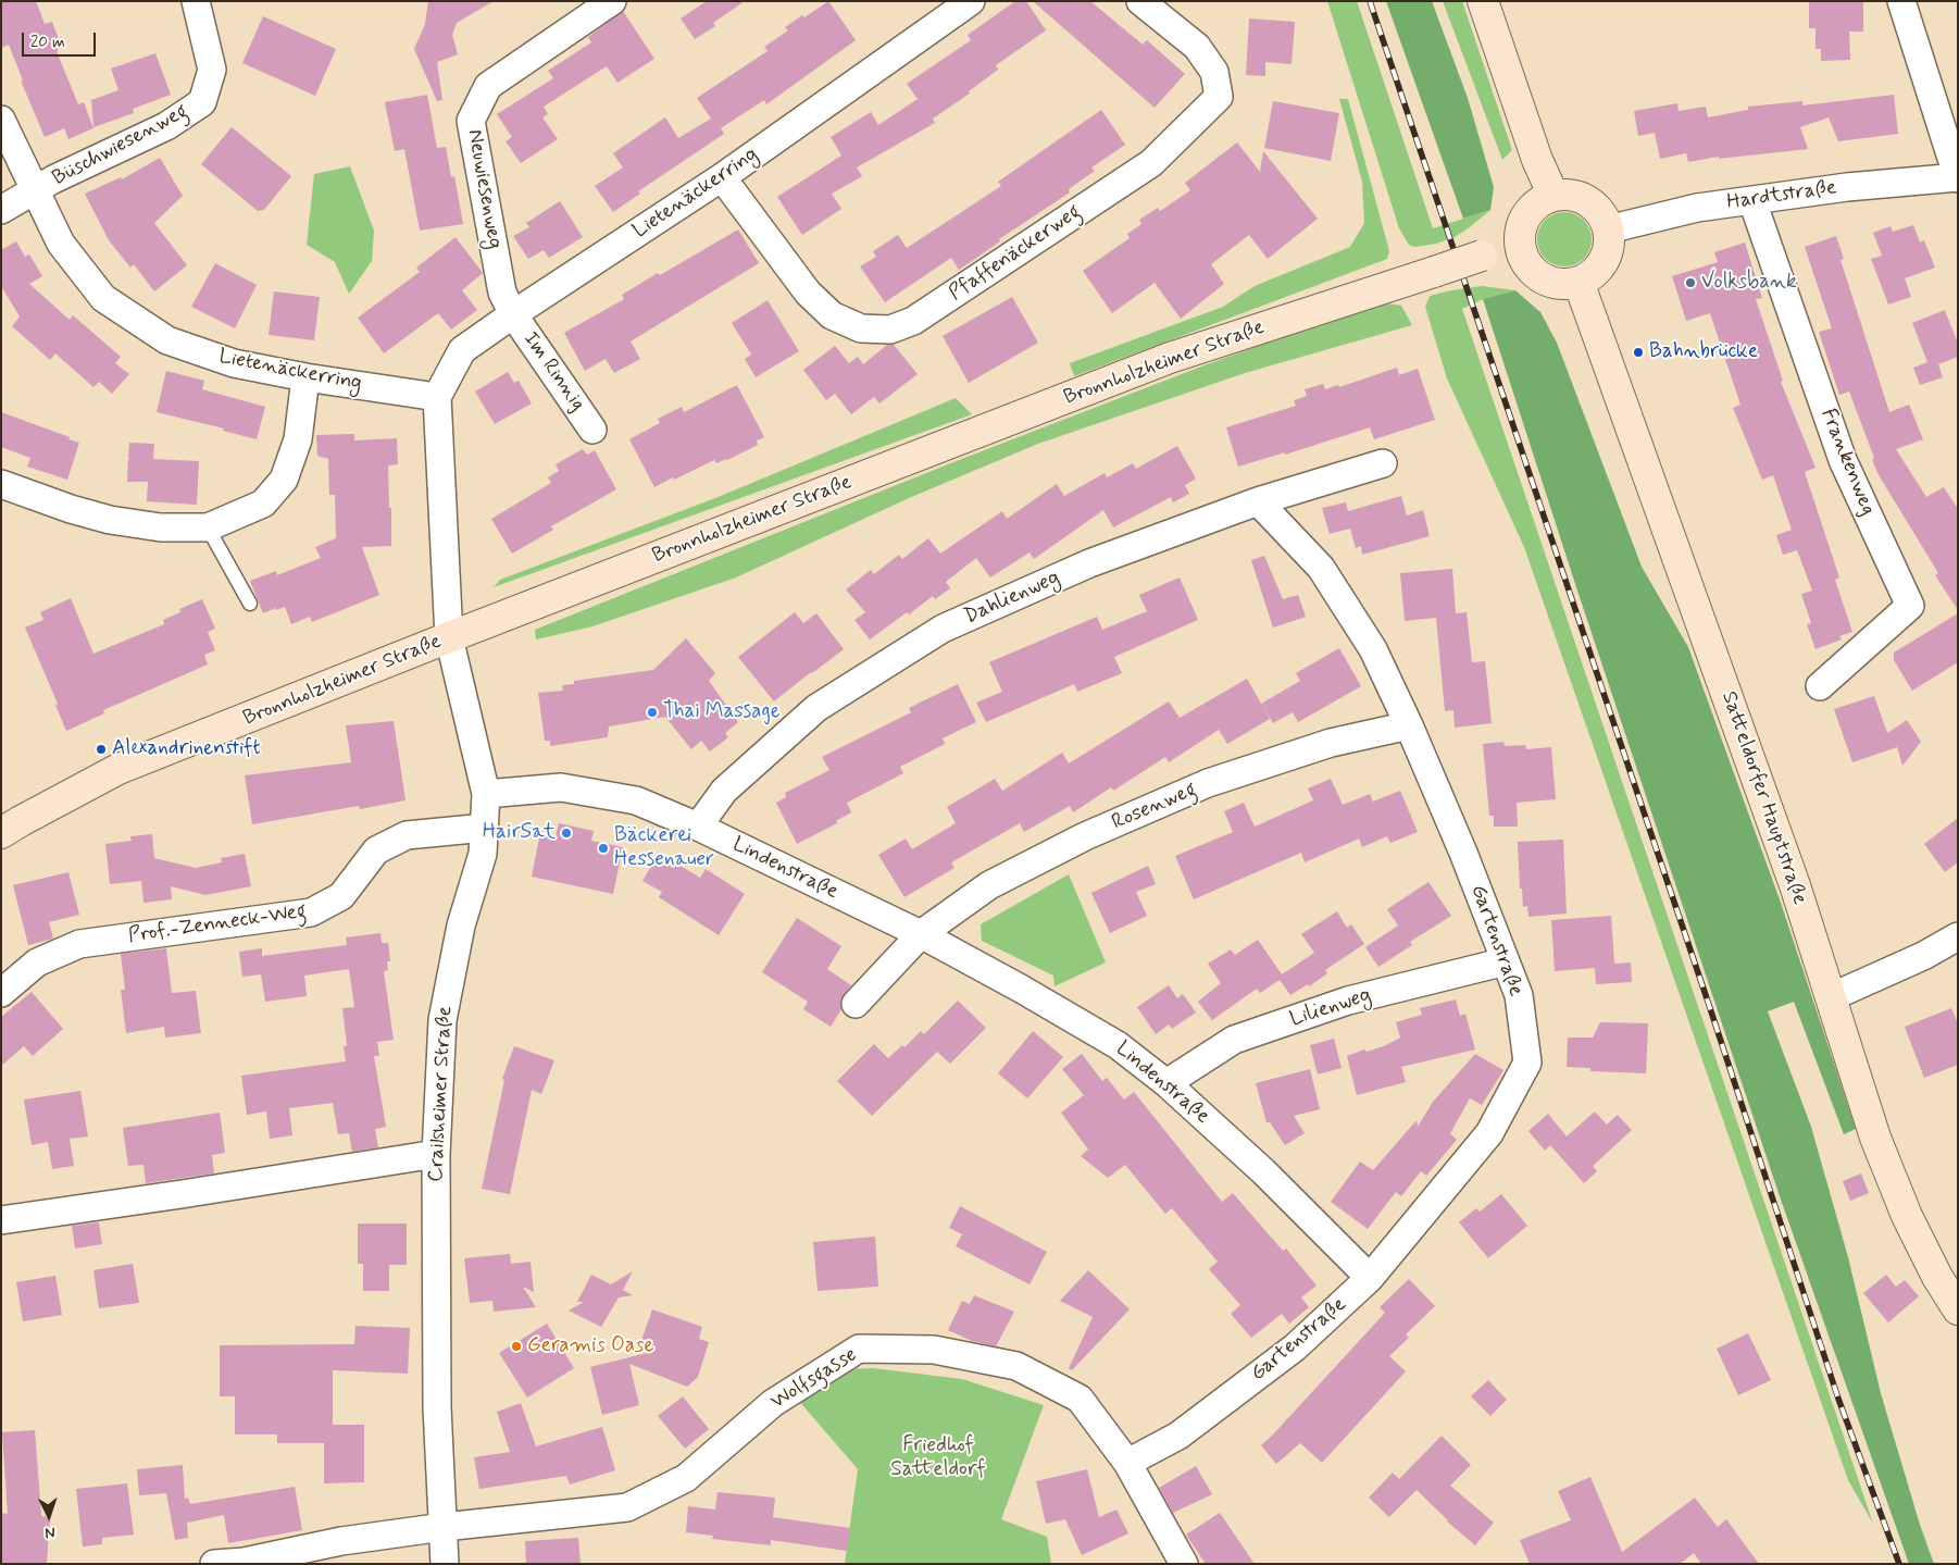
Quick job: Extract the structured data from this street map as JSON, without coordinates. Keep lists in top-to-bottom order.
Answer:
{
  "streets": {
    "street": [
      "Büschwiesenweg",
      "Neuwiesenweg",
      "Lietenäckerring",
      "Hardtstraße",
      "Pfaffenäckerweg",
      "Bronnholzheimer Straße",
      "Im Rinnig",
      "Frankenweg",
      "Dahlienweg",
      "Satteldorfer Hauptstraße",
      "Rosenweg",
      "Lindenstraße",
      "Prof.-Zenneck-Weg",
      "Gartenstraße",
      "Lilienweg",
      "Crailsheimer Straße",
      "Wolfsgasse"
    ]
  },
  "crossings": [
    ["Büschwiesenweg", "Lietenäckerring"],
    ["Neuwiesenweg", "Lietenäckerring"],
    ["Neuwiesenweg", "Im Rinnig"],
    ["Lietenäckerring", "Pfaffenäckerweg"],
    ["Lietenäckerring", "Im Rinnig"],
    ["Hardtstraße", "Bronnholzheimer Straße"],
    ["Hardtstraße", "Frankenweg"],
    ["Hardtstraße", "Satteldorfer Hauptstraße"],
    ["Bronnholzheimer Straße", "Satteldorfer Hauptstraße"],
    ["Bronnholzheimer Straße", "Crailsheimer Straße"],
    ["Dahlienweg", "Lindenstraße"],
    ["Dahlienweg", "Gartenstraße"],
    ["Rosenweg", "Lindenstraße"],
    ["Rosenweg", "Gartenstraße"],
    ["Lindenstraße", "Gartenstraße"],
    ["Lindenstraße", "Lilienweg"],
    ["Lindenstraße", "Crailsheimer Straße"],
    ["Prof.-Zenneck-Weg", "Crailsheimer Straße"],
    ["Gartenstraße", "Lilienweg"],
    ["Gartenstraße", "Wolfsgasse"],
    ["Crailsheimer Straße", "Wolfsgasse"]
  ],
  "parks": ["Friedhof Satteldorf"],
  "places": [
    "Volksbank",
    "Bahnbrücke",
    "Thai Massage",
    "Alexandrinenstift",
    "HairSat",
    "Bäckerei Hessenauer",
    "Geramis Oase"
  ],
  "scale_bar": "20 m",
  "north": "bottom"
}
